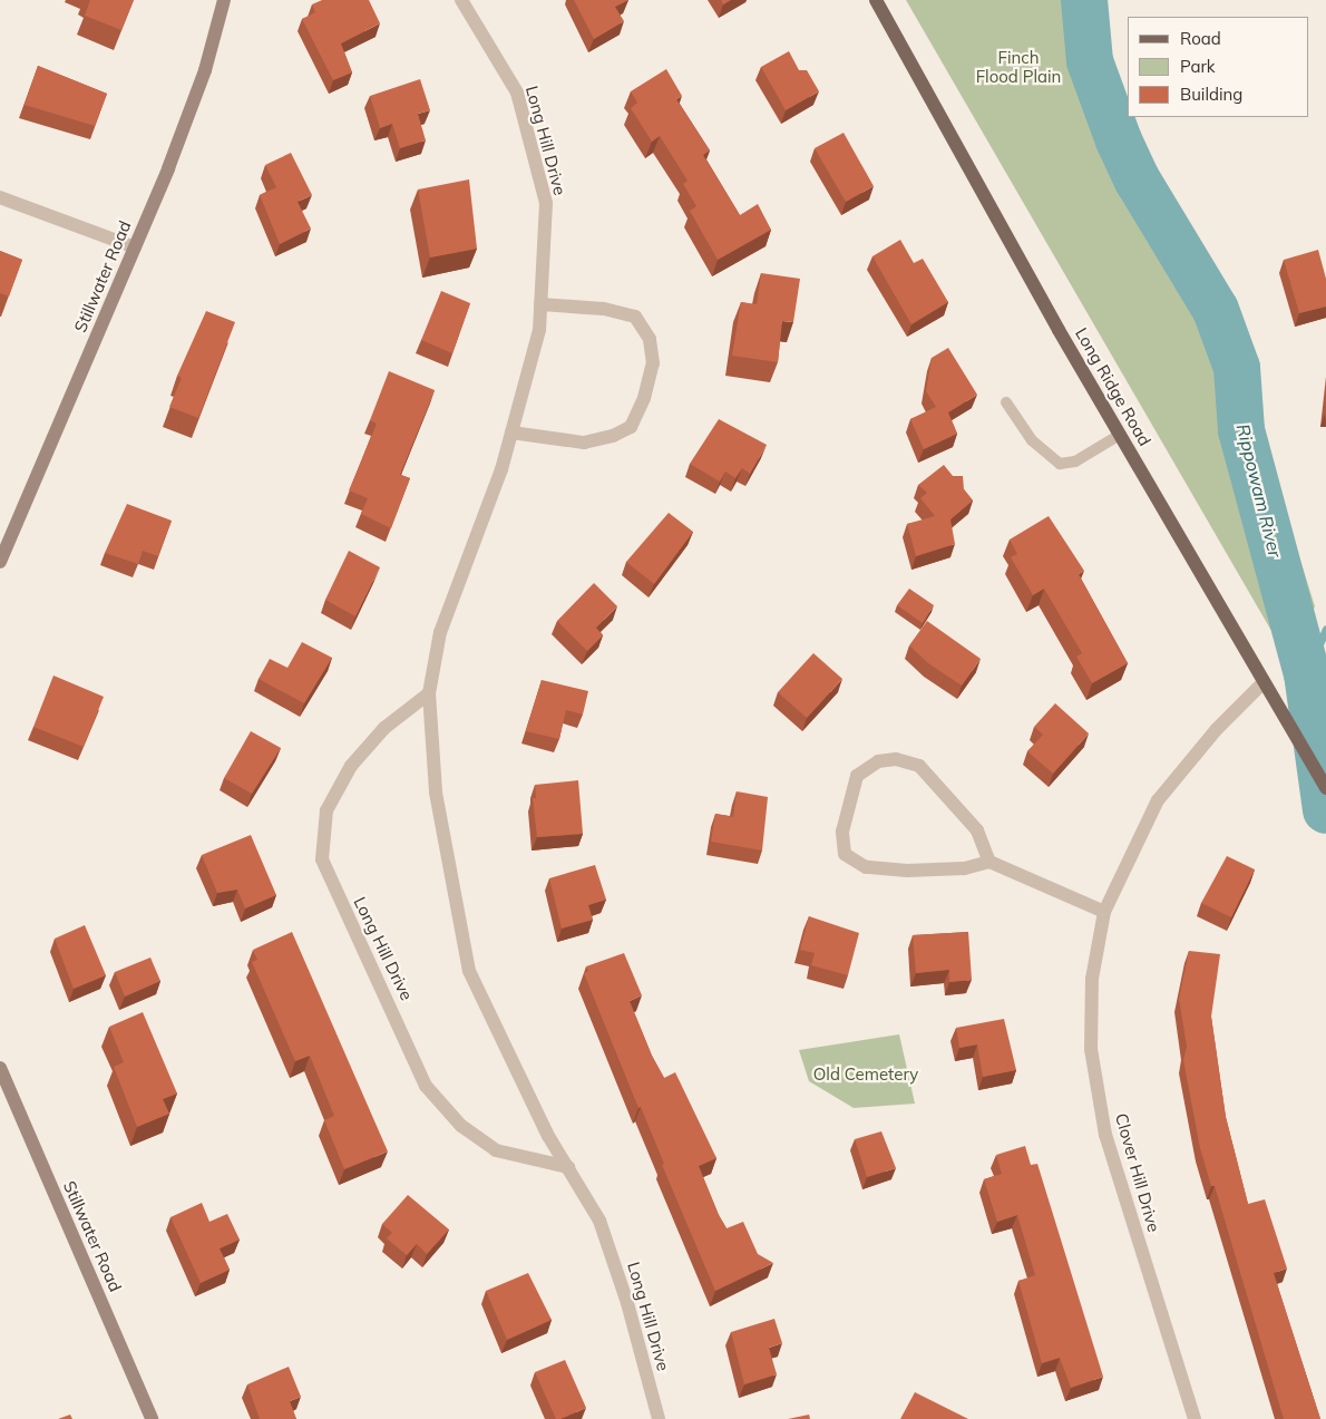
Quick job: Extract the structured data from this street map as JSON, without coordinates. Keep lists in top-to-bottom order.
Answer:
{
  "streets": {
    "main road": ["Stillwater Road", "Long Ridge Road"],
    "street": ["Long Hill Drive", "Clover Hill Drive"]
  },
  "crossings": [
    ["Long Ridge Road", "Clover Hill Drive"]
  ],
  "water": ["Rippowam River"],
  "parks": ["Finch Flood Plain", "Old Cemetery"],
  "legend": ["Road", "Park", "Building"]
}
